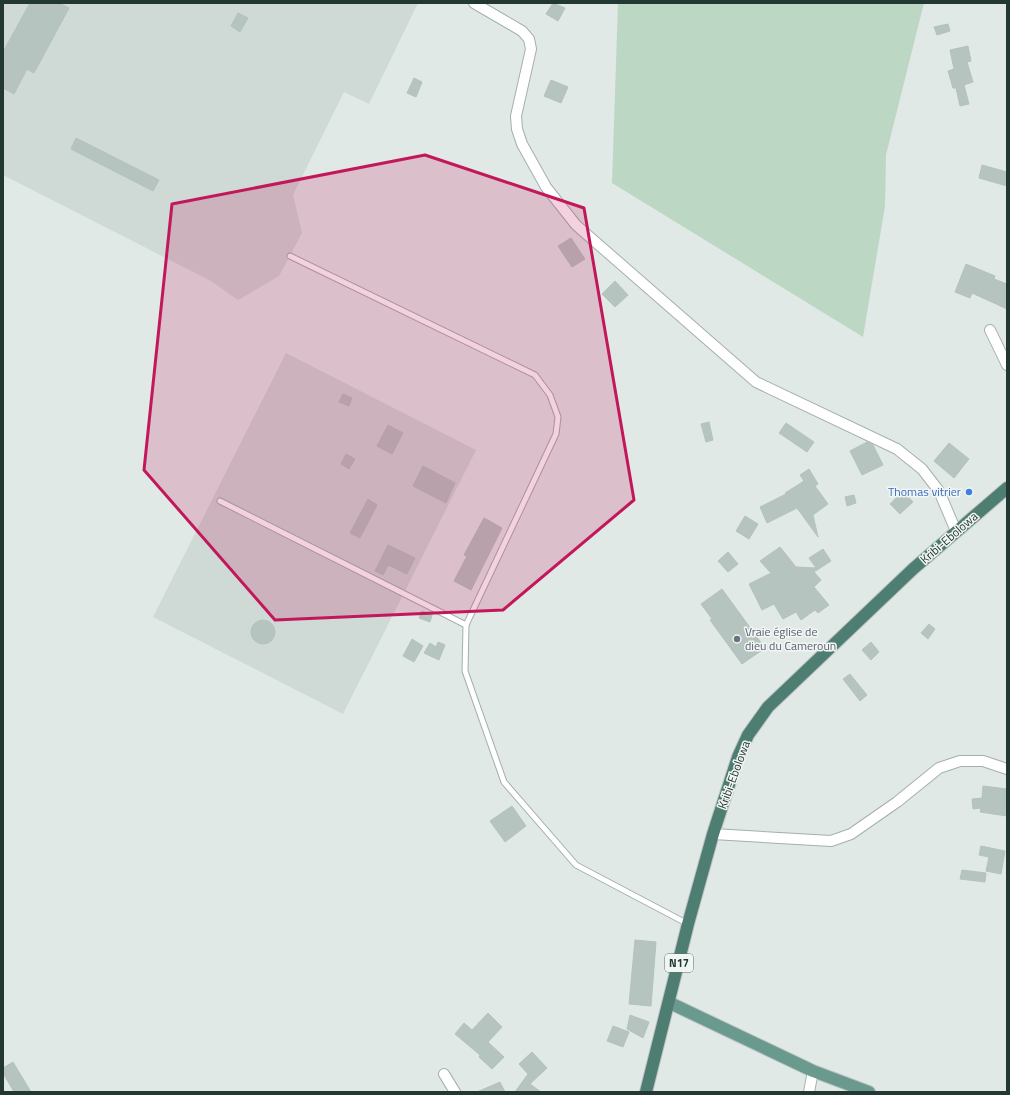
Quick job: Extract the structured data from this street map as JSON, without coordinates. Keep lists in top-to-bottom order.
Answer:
{
  "streets": {
    "highway": ["Kribi-Ebolowa", "N17"]
  },
  "places": ["Thomas vitrier", "Vraie église de dieu du Cameroun"]
}
